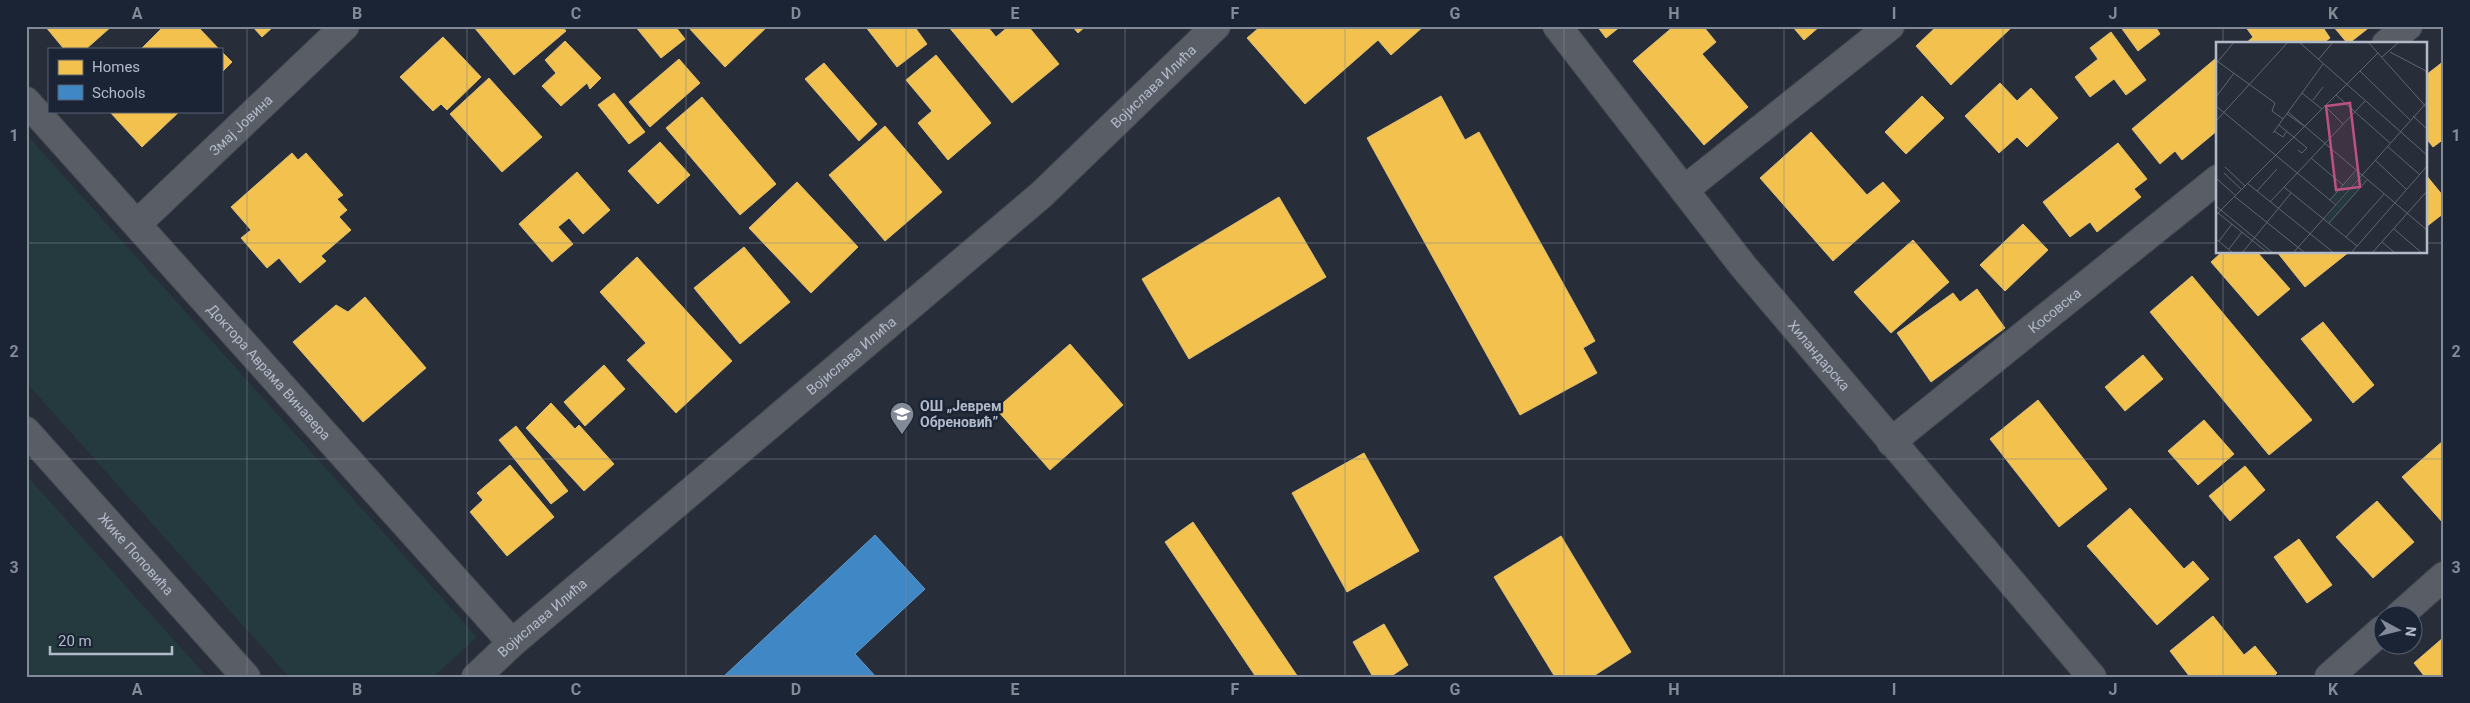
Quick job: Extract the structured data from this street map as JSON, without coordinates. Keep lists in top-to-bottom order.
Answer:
{
  "streets": {
    "street": [
      "Војислава Илића",
      "Змај Јовина",
      "Косовска",
      "Хиландарска",
      "Доктора Аврама Винавера",
      "Жике Поповића"
    ]
  },
  "crossings": [
    ["Војислава Илића", "Доктора Аврама Винавера"],
    ["Змај Јовина", "Доктора Аврама Винавера"],
    ["Косовска", "Хиландарска"]
  ],
  "places": {
    "school or university": ["ОШ „Јеврем Обреновић”"]
  },
  "legend": ["Homes", "Schools"],
  "scale_bar": "20 m",
  "north": "right",
  "grid": {
    "columns": [
      "A",
      "B",
      "C",
      "D",
      "E",
      "F",
      "G",
      "H",
      "I",
      "J",
      "K"
    ],
    "rows": ["1", "2", "3"]
  }
}
